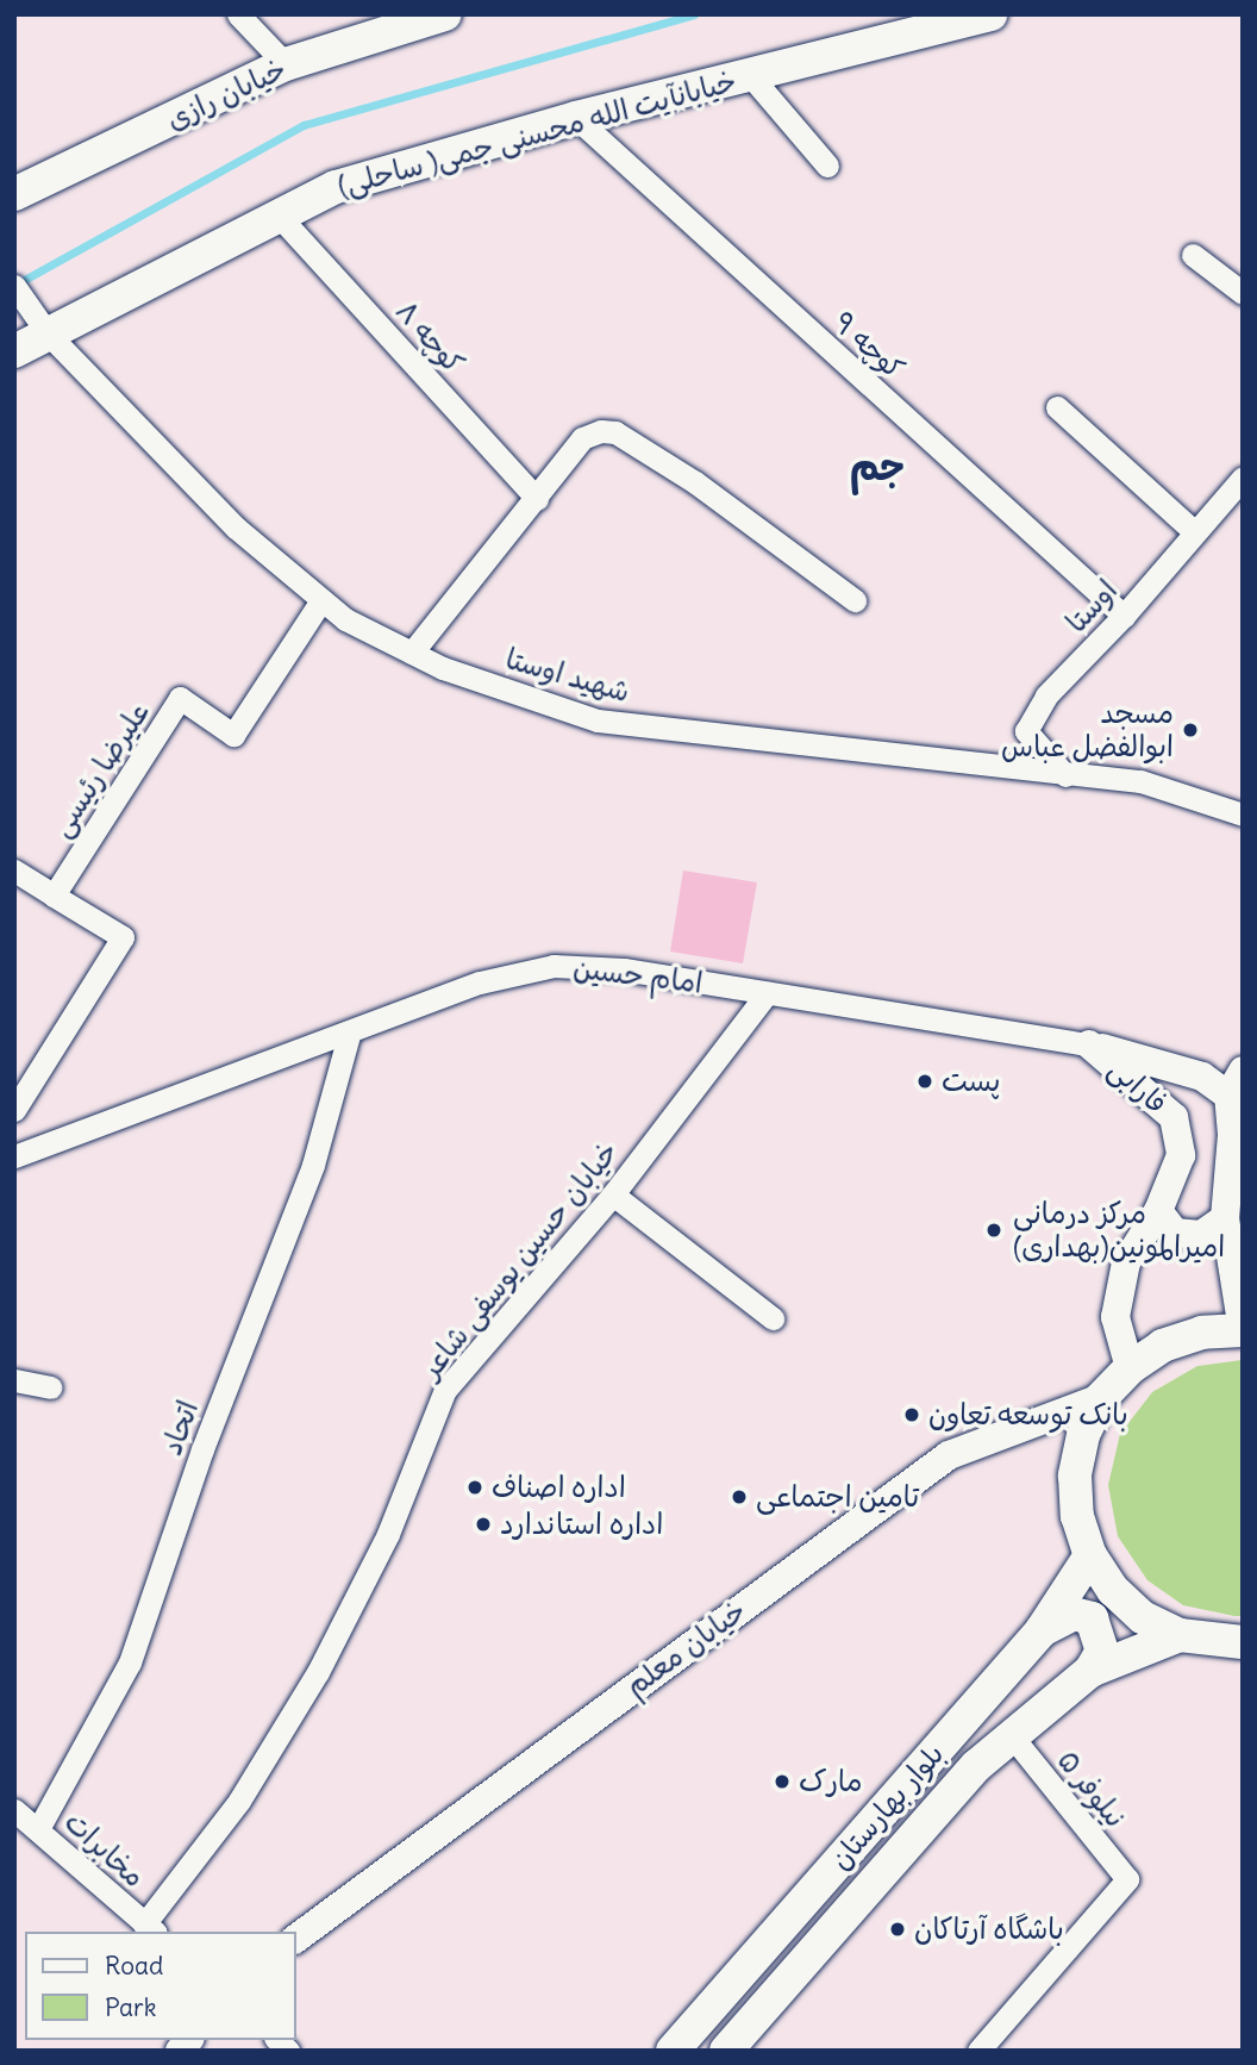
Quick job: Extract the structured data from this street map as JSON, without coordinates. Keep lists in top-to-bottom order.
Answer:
{
  "streets": {
    "main road": ["خیابان رازی", "خیابانآیت الله محسنی جمی( ساحلی)", "بلوار بهارستان"],
    "street": [
      "کوچه ۸",
      "کوچه ۹",
      "اوستا",
      "شهید اوستا",
      "علیرضا رئیسی",
      "امام حسین",
      "فارابی",
      "خیابان حسین یوسفی شاعر",
      "اتحاد",
      "خیابان معلم",
      "نیلوفر ۵",
      "مخابرات"
    ]
  },
  "crossings": [
    ["خیابانآیت الله محسنی جمی( ساحلی)", "کوچه ۸"],
    ["خیابانآیت الله محسنی جمی( ساحلی)", "کوچه ۹"],
    ["خیابانآیت الله محسنی جمی( ساحلی)", "شهید اوستا"],
    ["کوچه ۹", "اوستا"],
    ["اوستا", "شهید اوستا"],
    ["شهید اوستا", "علیرضا رئیسی"],
    ["امام حسین", "فارابی"],
    ["امام حسین", "خیابان حسین یوسفی شاعر"],
    ["امام حسین", "اتحاد"],
    ["خیابان حسین یوسفی شاعر", "مخابرات"],
    ["اتحاد", "مخابرات"],
    ["نیلوفر ۵", "بلوار بهارستان"]
  ],
  "districts": ["جم"],
  "places": [
    "مسجد ابوالفضل عباس",
    "پست",
    "مرکز درمانی امیرالمونین(بهداری)",
    "بانک توسعه تعاون",
    "اداره اصناف",
    "تامین اجتماعی",
    "اداره استاندارد",
    "مارک",
    "باشگاه آرتاکان"
  ],
  "legend": ["Road", "Park"]
}
